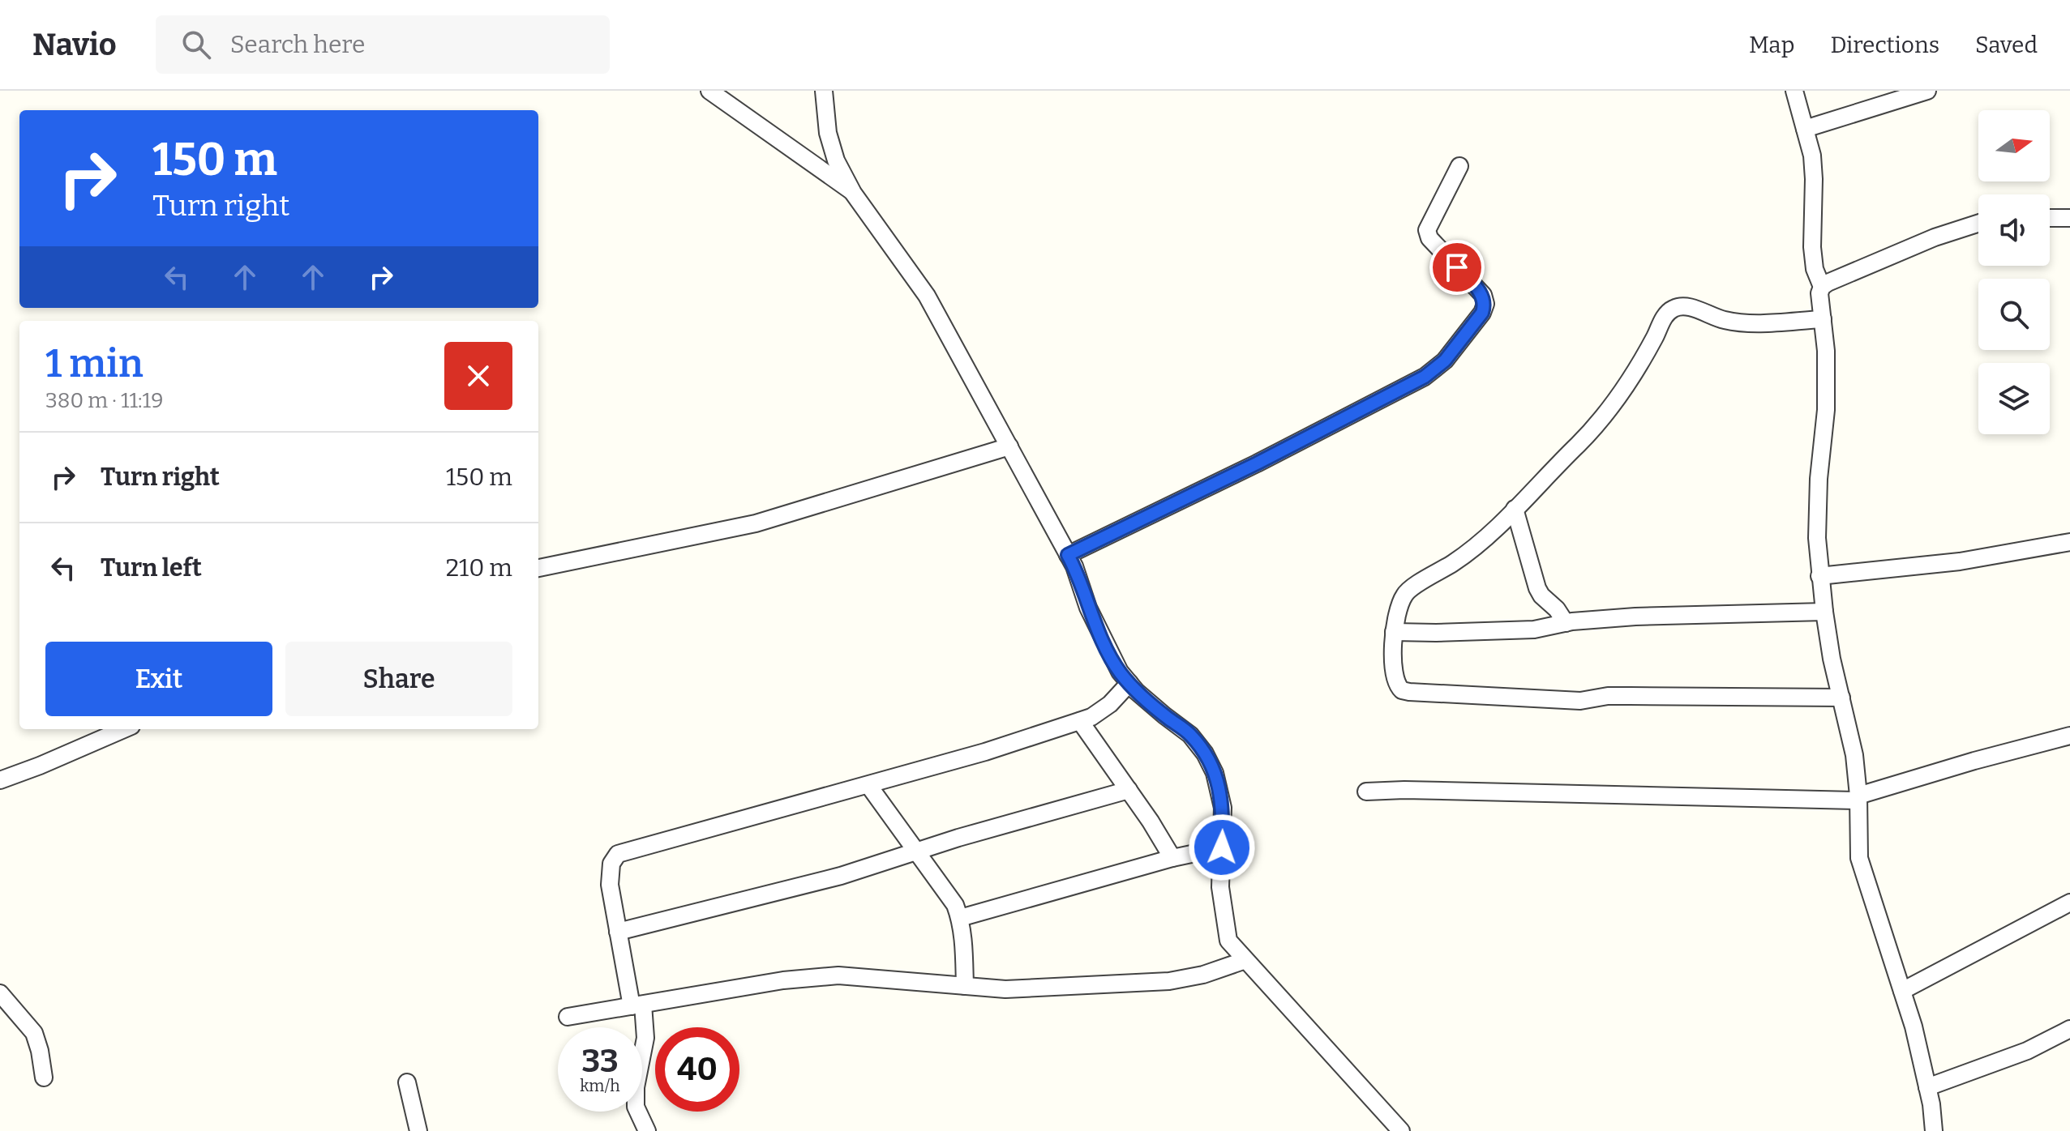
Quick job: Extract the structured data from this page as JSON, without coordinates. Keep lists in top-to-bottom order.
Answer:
{
  "north": "right",
  "page": {
    "header": "Navio",
    "search": "Search here",
    "nav": ["Map", "Directions", "Saved"],
    "turn": ["150 m", "Turn right"],
    "heading": ["1 min", "380 m · 11:19"],
    "list": [
      {
        "name": "Turn right",
        "value": "150 m"
      },
      {
        "name": "Turn left",
        "value": "210 m"
      }
    ],
    "buttons": ["Exit", "Share"],
    "speed": "33 km/h",
    "limit": "40"
  }
}
